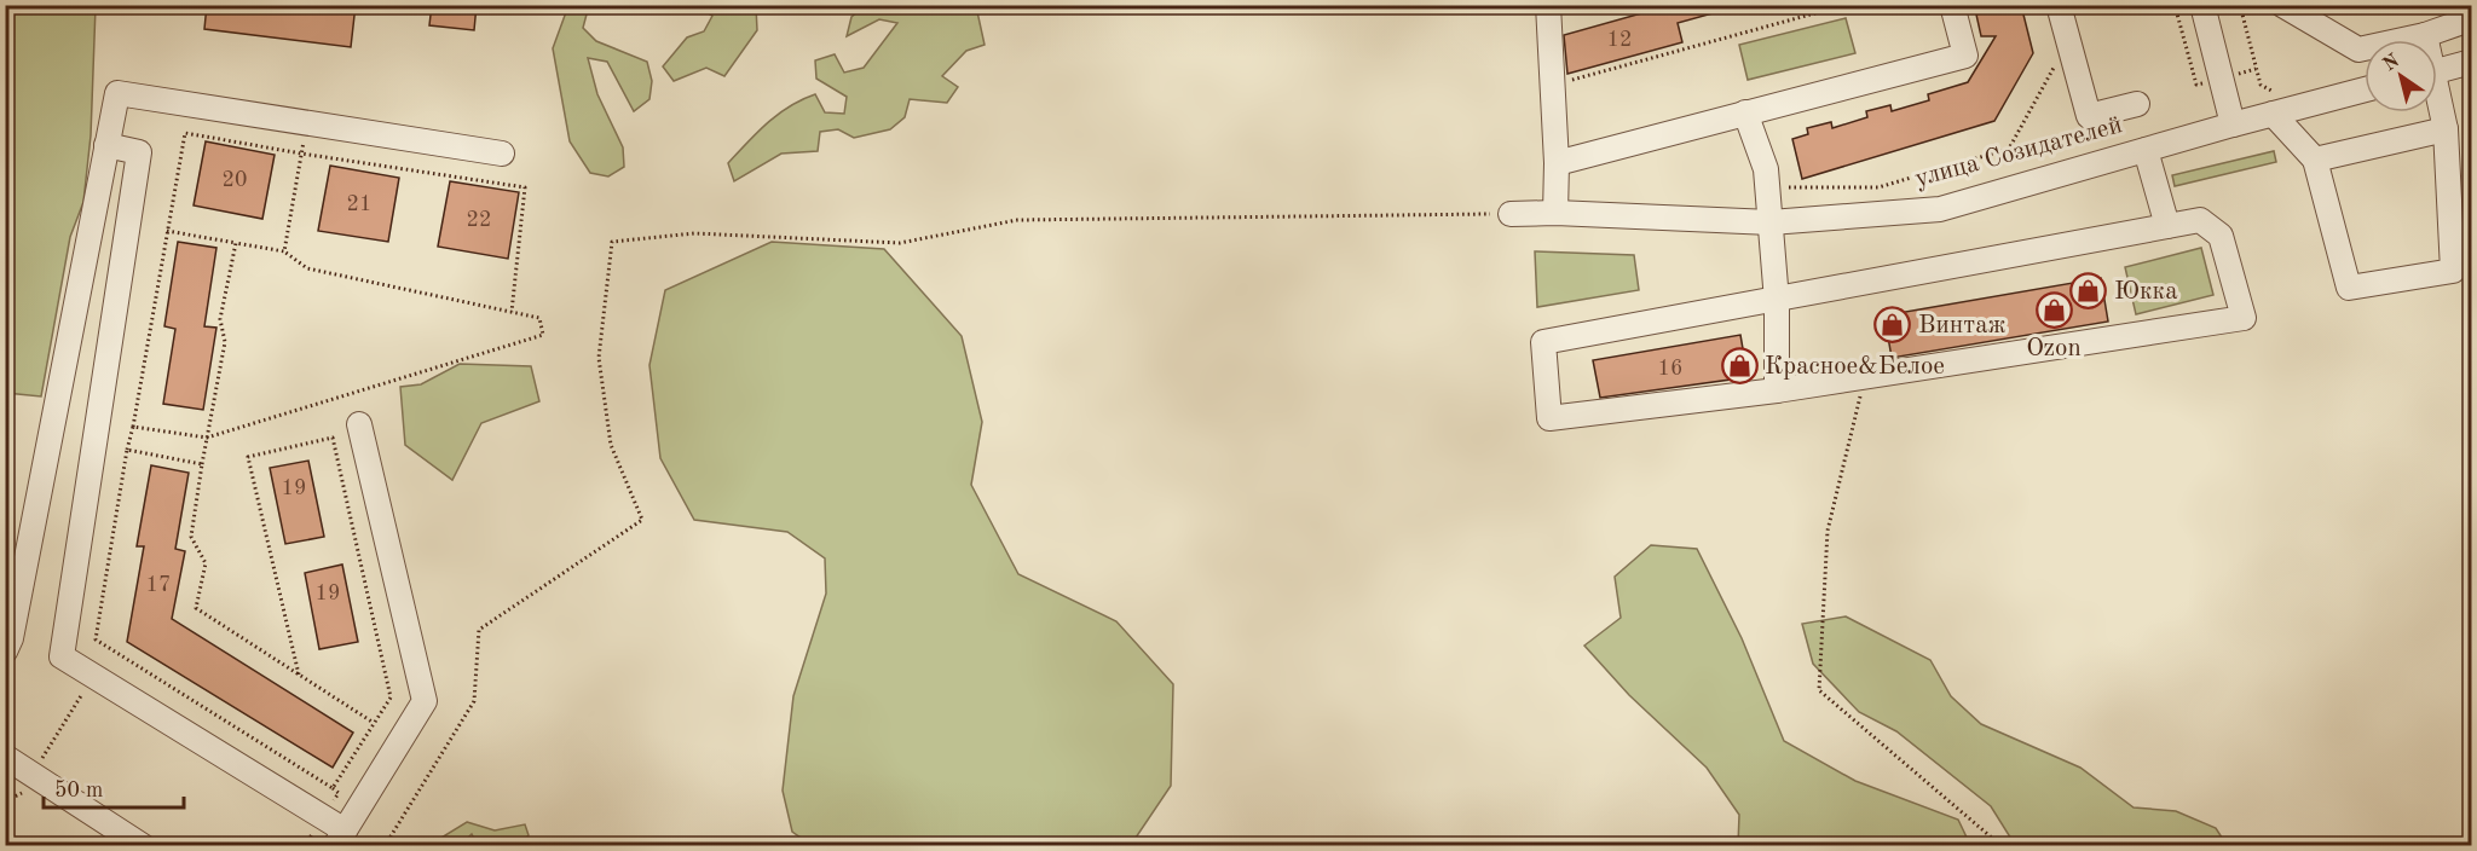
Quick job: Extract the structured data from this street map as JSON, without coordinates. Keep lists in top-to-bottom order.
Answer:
{
  "streets": {
    "street": ["улица Созидателей"]
  },
  "places": {
    "shop": [
      "Юкка",
      "Ozon",
      "Винтаж",
      "Красное&Белое"
    ]
  },
  "house_numbers": [
    "12",
    "20",
    "21",
    "22",
    "16",
    "19",
    "17",
    "19"
  ],
  "scale_bar": "50 m",
  "north": "top left"
}
